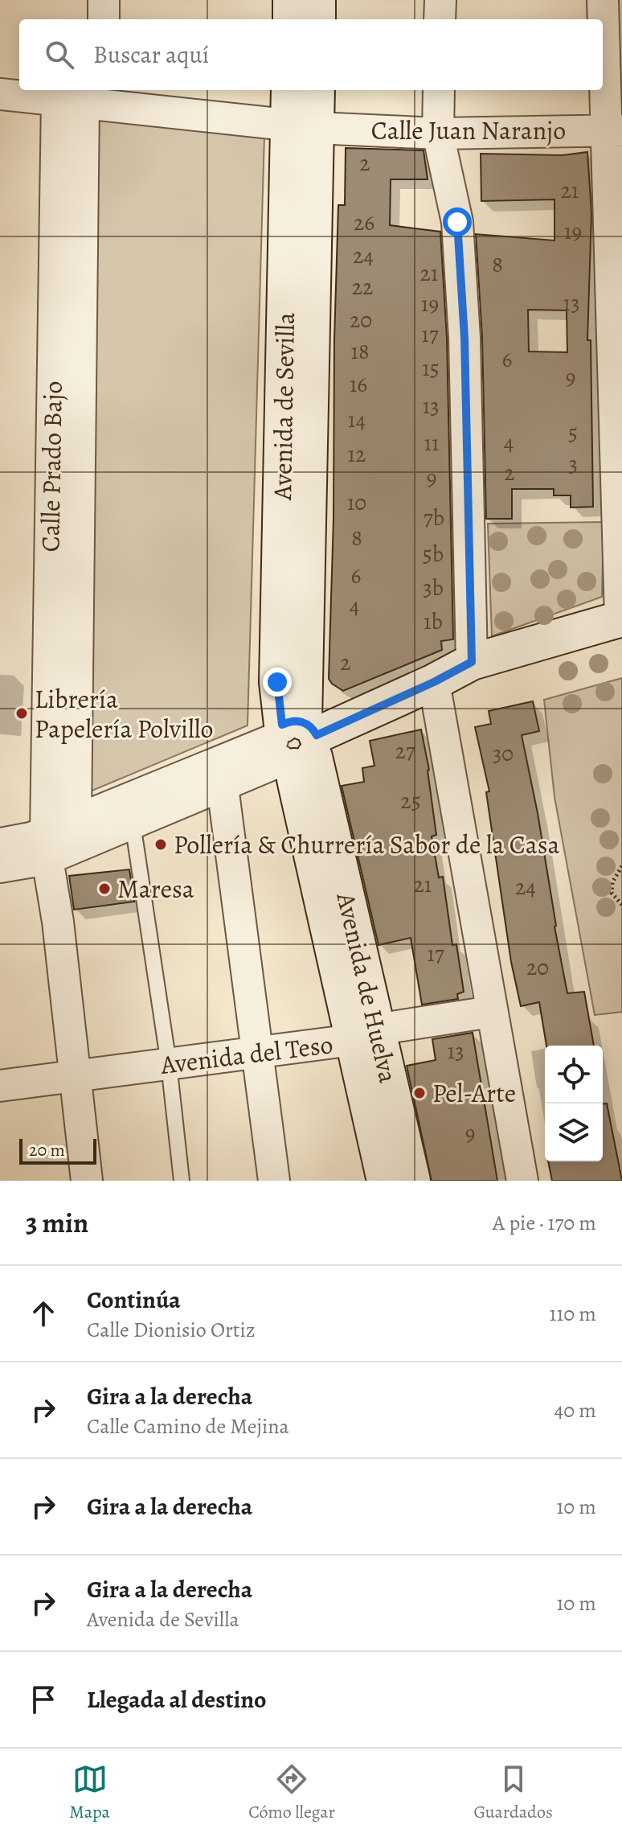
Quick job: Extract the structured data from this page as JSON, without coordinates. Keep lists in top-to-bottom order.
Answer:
{
  "streets": {
    "street": [
      "Calle Juan Naranjo",
      "Avenida de Sevilla",
      "Calle Prado Bajo",
      "Avenida de Huelva",
      "Avenida del Teso"
    ]
  },
  "crossings": [
    ["Calle Juan Naranjo", "Avenida de Sevilla"],
    ["Calle Juan Naranjo", "Calle Prado Bajo"],
    ["Avenida de Sevilla", "Avenida de Huelva"],
    ["Calle Prado Bajo", "Avenida del Teso"],
    ["Avenida de Huelva", "Avenida del Teso"]
  ],
  "places": [
    "Librería Papelería Polvillo",
    "Pollería & Churrería Sabor de la Casa",
    "Maresa",
    "Pel-Arte"
  ],
  "house_numbers": [
    "2",
    "21",
    "26",
    "19",
    "24",
    "8",
    "21",
    "22",
    "13",
    "19",
    "20",
    "17",
    "18",
    "6",
    "15",
    "9",
    "16",
    "13",
    "14",
    "5",
    "4",
    "11",
    "12",
    "3",
    "2",
    "9",
    "10",
    "7b",
    "8",
    "5b",
    "6",
    "3b",
    "4",
    "1b",
    "2",
    "27",
    "30",
    "25",
    "21",
    "24",
    "17",
    "20",
    "13",
    "9"
  ],
  "scale_bar": "20 m",
  "page": {
    "search": "Buscar aquí",
    "scale": "20 m",
    "heading": ["3 min", "A pie · 170 m"],
    "list": [
      ["Continúa", "Calle Dionisio Ortiz", "110 m"],
      ["Gira a la derecha", "Calle Camino de Mejina", "40 m"],
      ["Gira a la derecha", "10 m"],
      ["Gira a la derecha", "Avenida de Sevilla", "10 m"],
      "Llegada al destino"
    ],
    "nav": ["Mapa", "Cómo llegar", "Guardados"]
  }
}
